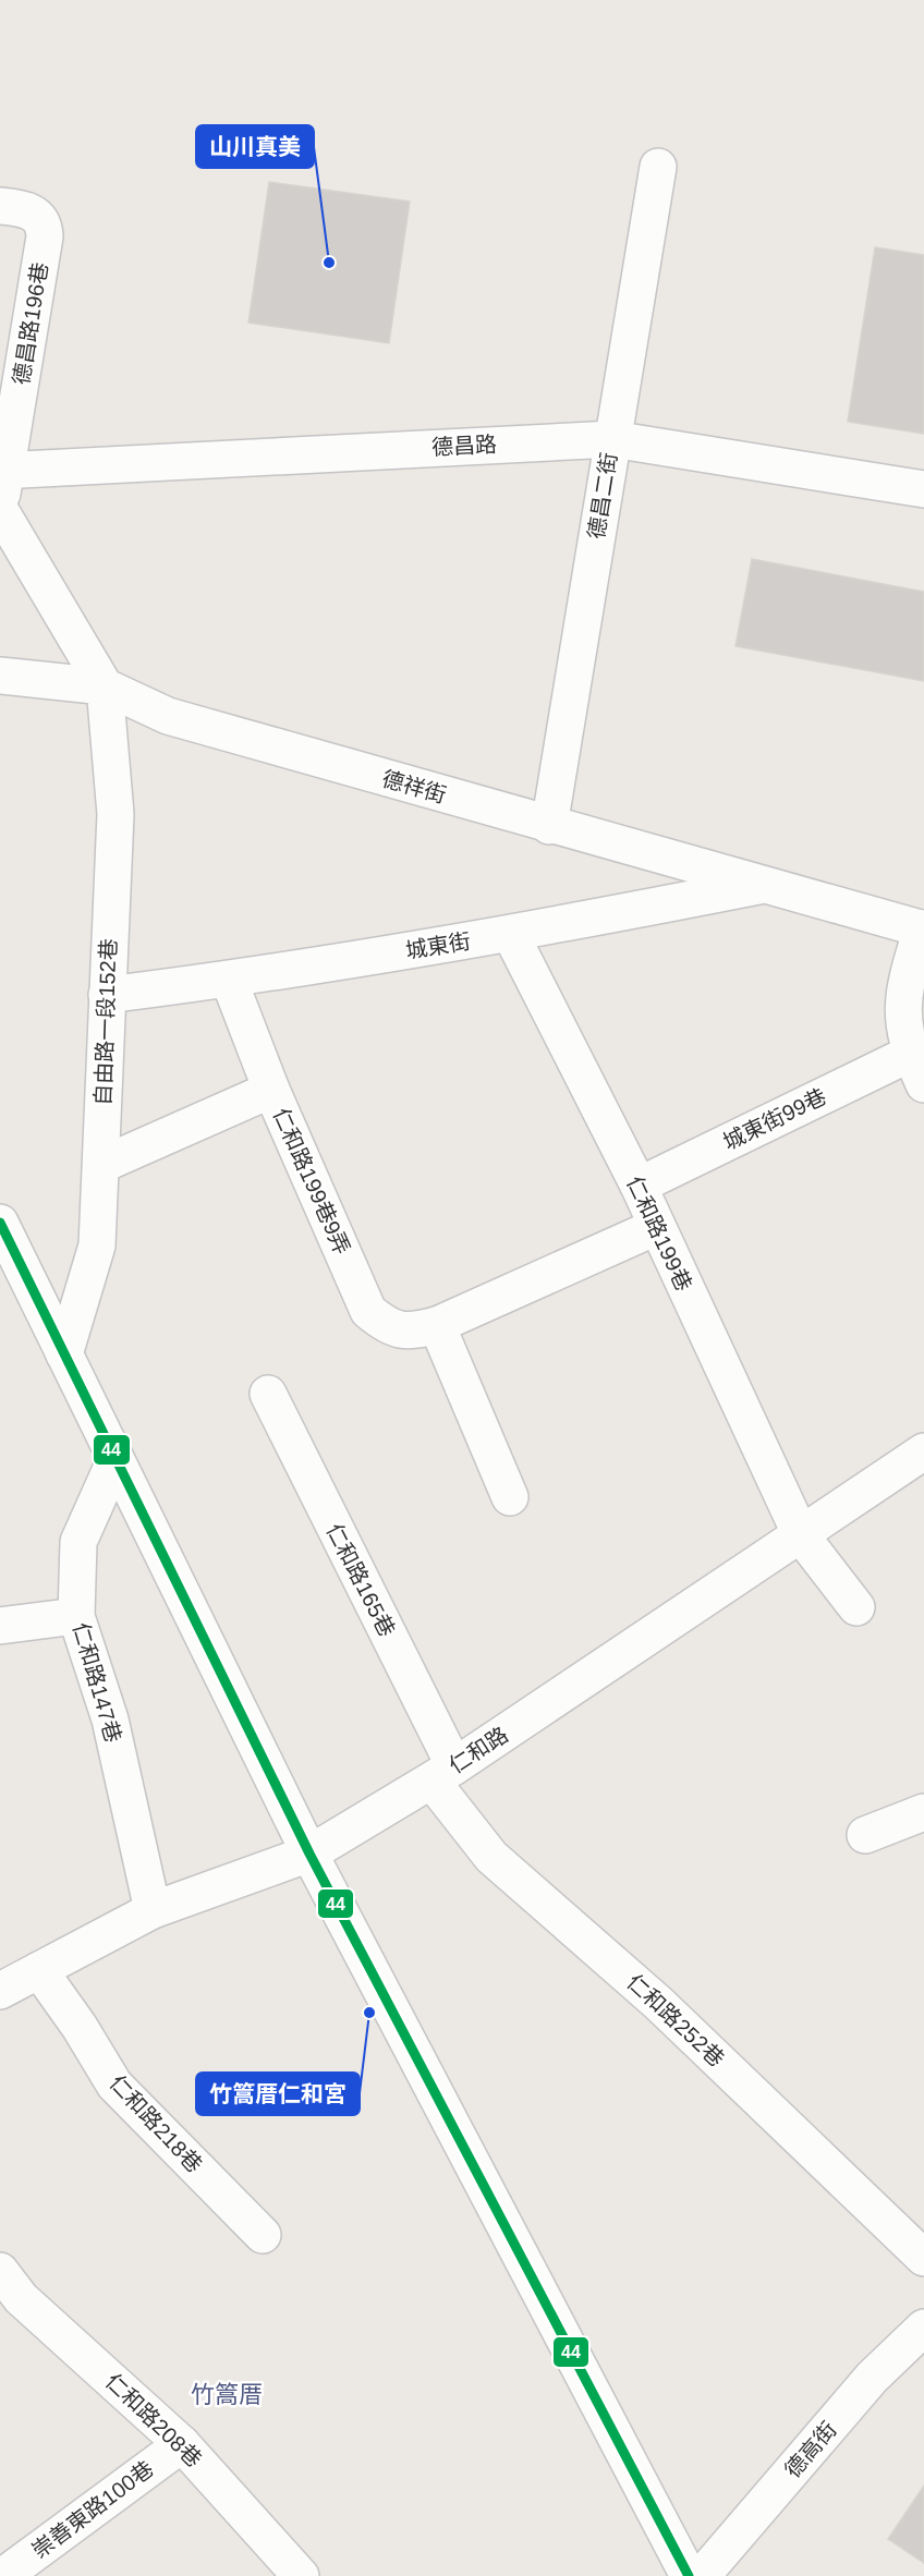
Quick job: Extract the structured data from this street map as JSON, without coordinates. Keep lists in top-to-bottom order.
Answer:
{
  "streets": {
    "street": [
      "德昌路196巷",
      "德昌路",
      "德昌二街",
      "德祥街",
      "城東街",
      "自由路一段152巷",
      "城東街99巷",
      "仁和路199巷9弄",
      "仁和路199巷",
      "仁和路165巷",
      "仁和路147巷",
      "仁和路",
      "仁和路252巷",
      "仁和路218巷",
      "仁和路208巷",
      "德高街",
      "崇善東路100巷"
    ]
  },
  "crossings": [
    ["德昌路196巷", "德昌路"],
    ["德昌路", "德昌二街"],
    ["德昌二街", "德祥街"],
    ["德祥街", "城東街"],
    ["德祥街", "自由路一段152巷"],
    ["城東街", "自由路一段152巷"],
    ["城東街", "仁和路199巷9弄"],
    ["城東街", "仁和路199巷"],
    ["城東街99巷", "仁和路199巷"],
    ["仁和路199巷9弄", "仁和路199巷"],
    ["仁和路199巷", "仁和路"],
    ["仁和路165巷", "仁和路"],
    ["仁和路165巷", "仁和路252巷"],
    ["仁和路147巷", "仁和路"],
    ["仁和路", "仁和路252巷"],
    ["仁和路", "仁和路218巷"],
    ["仁和路208巷", "崇善東路100巷"]
  ],
  "districts": ["竹篙厝"],
  "places": ["山川真美", "竹篙厝仁和宮"],
  "lines": ["transit line 44"]
}
